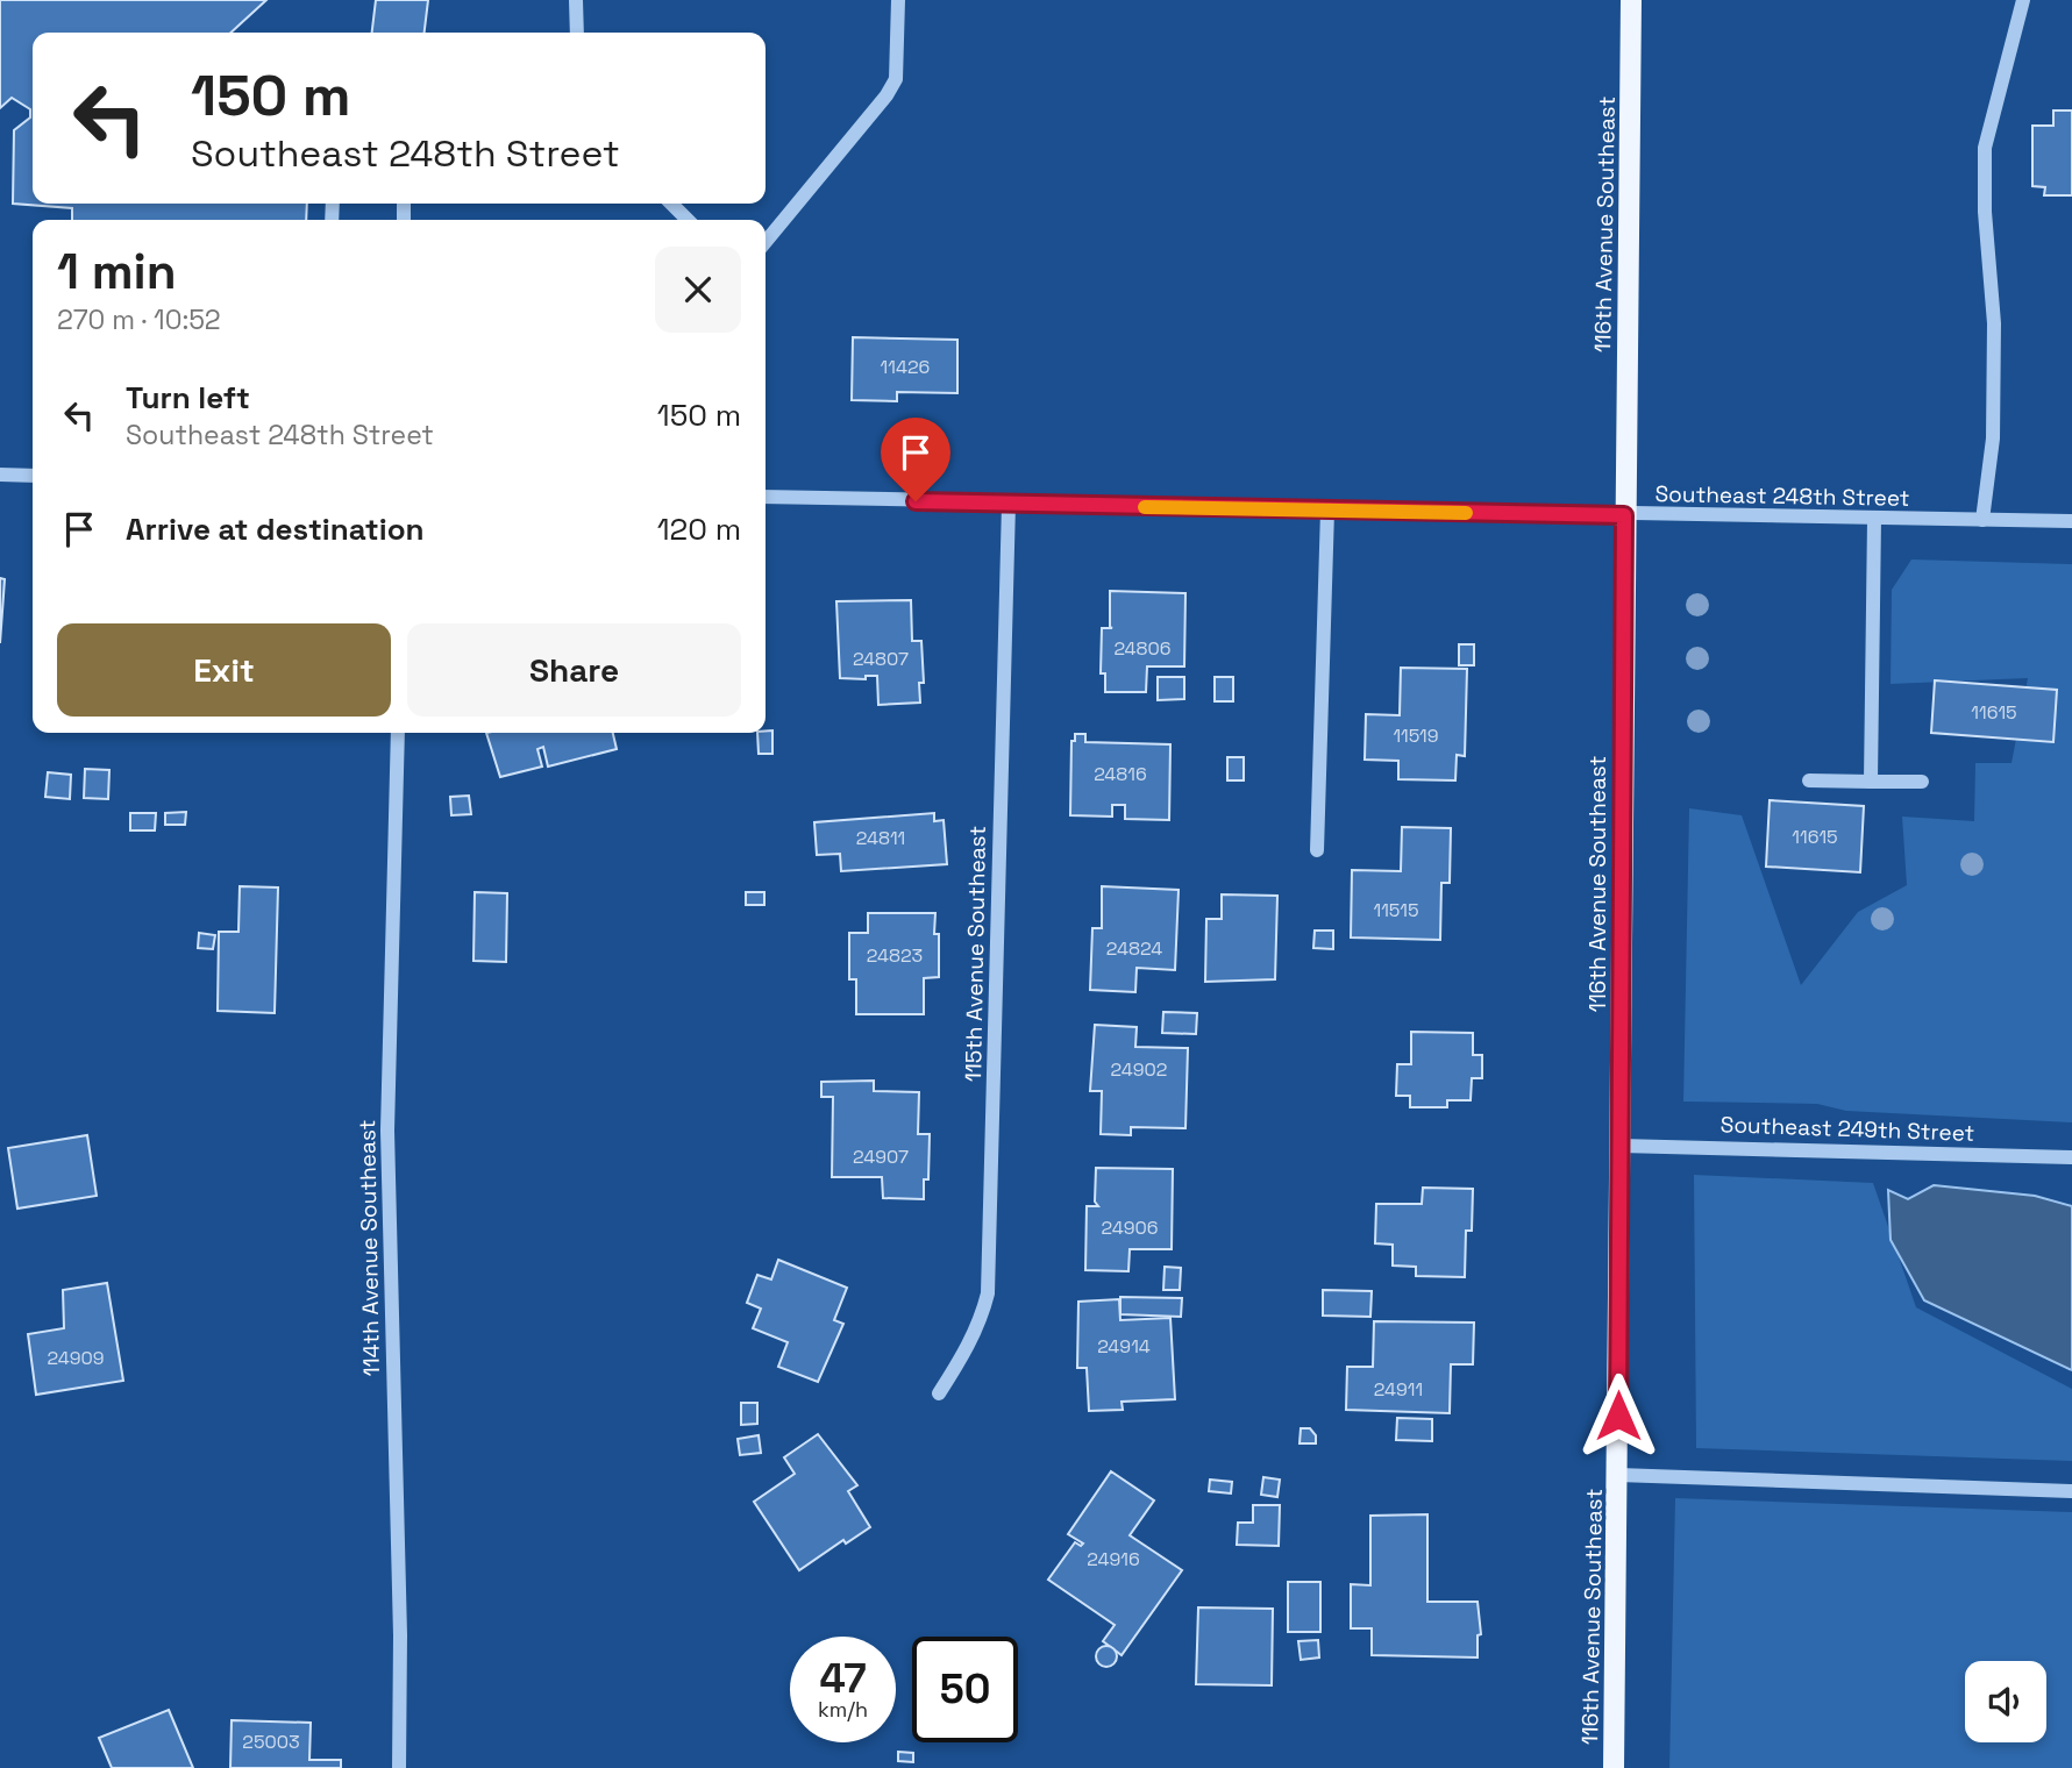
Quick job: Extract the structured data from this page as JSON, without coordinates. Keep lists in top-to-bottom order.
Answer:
{
  "streets": {
    "main road": ["116th Avenue Southeast"],
    "street": [
      "Southeast 248th Street",
      "115th Avenue Southeast",
      "Southeast 249th Street",
      "114th Avenue Southeast"
    ]
  },
  "crossings": [
    ["116th Avenue Southeast", "Southeast 248th Street"],
    ["116th Avenue Southeast", "Southeast 249th Street"],
    ["Southeast 248th Street", "115th Avenue Southeast"]
  ],
  "house_numbers": [
    "11426",
    "24806",
    "24807",
    "11615",
    "11519",
    "24816",
    "11615",
    "24811",
    "11515",
    "24824",
    "24823",
    "24902",
    "24907",
    "24906",
    "24914",
    "24909",
    "24911",
    "24916",
    "25003"
  ],
  "page": {
    "turn": ["150 m", "Southeast 248th Street"],
    "heading": ["1 min", "270 m · 10:52"],
    "list": [
      {
        "name": "Turn left",
        "note": "Southeast 248th Street",
        "value": "150 m"
      },
      {
        "name": "Arrive at destination",
        "value": "120 m"
      }
    ],
    "buttons": ["Exit", "Share"],
    "speed": "47 km/h",
    "limit": "50"
  }
}
